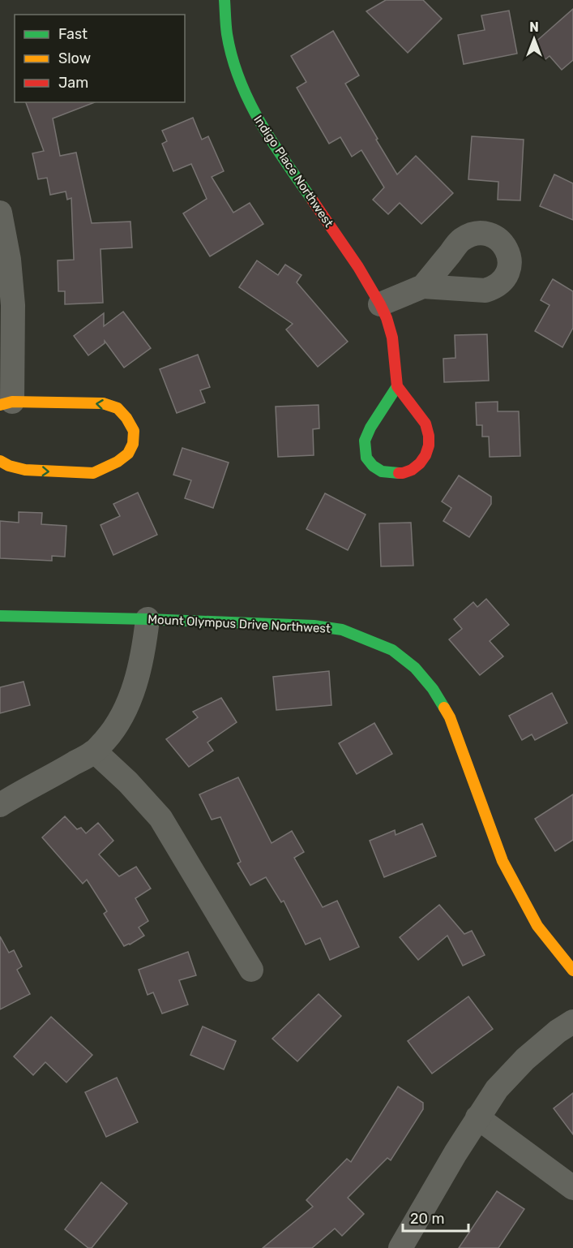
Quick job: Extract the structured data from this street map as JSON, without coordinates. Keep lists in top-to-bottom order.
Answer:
{
  "streets": {
    "street": ["Indigo Place Northwest", "Mount Olympus Drive Northwest"]
  },
  "legend": ["Fast", "Slow", "Jam"],
  "scale_bar": "20 m",
  "north": "top"
}
